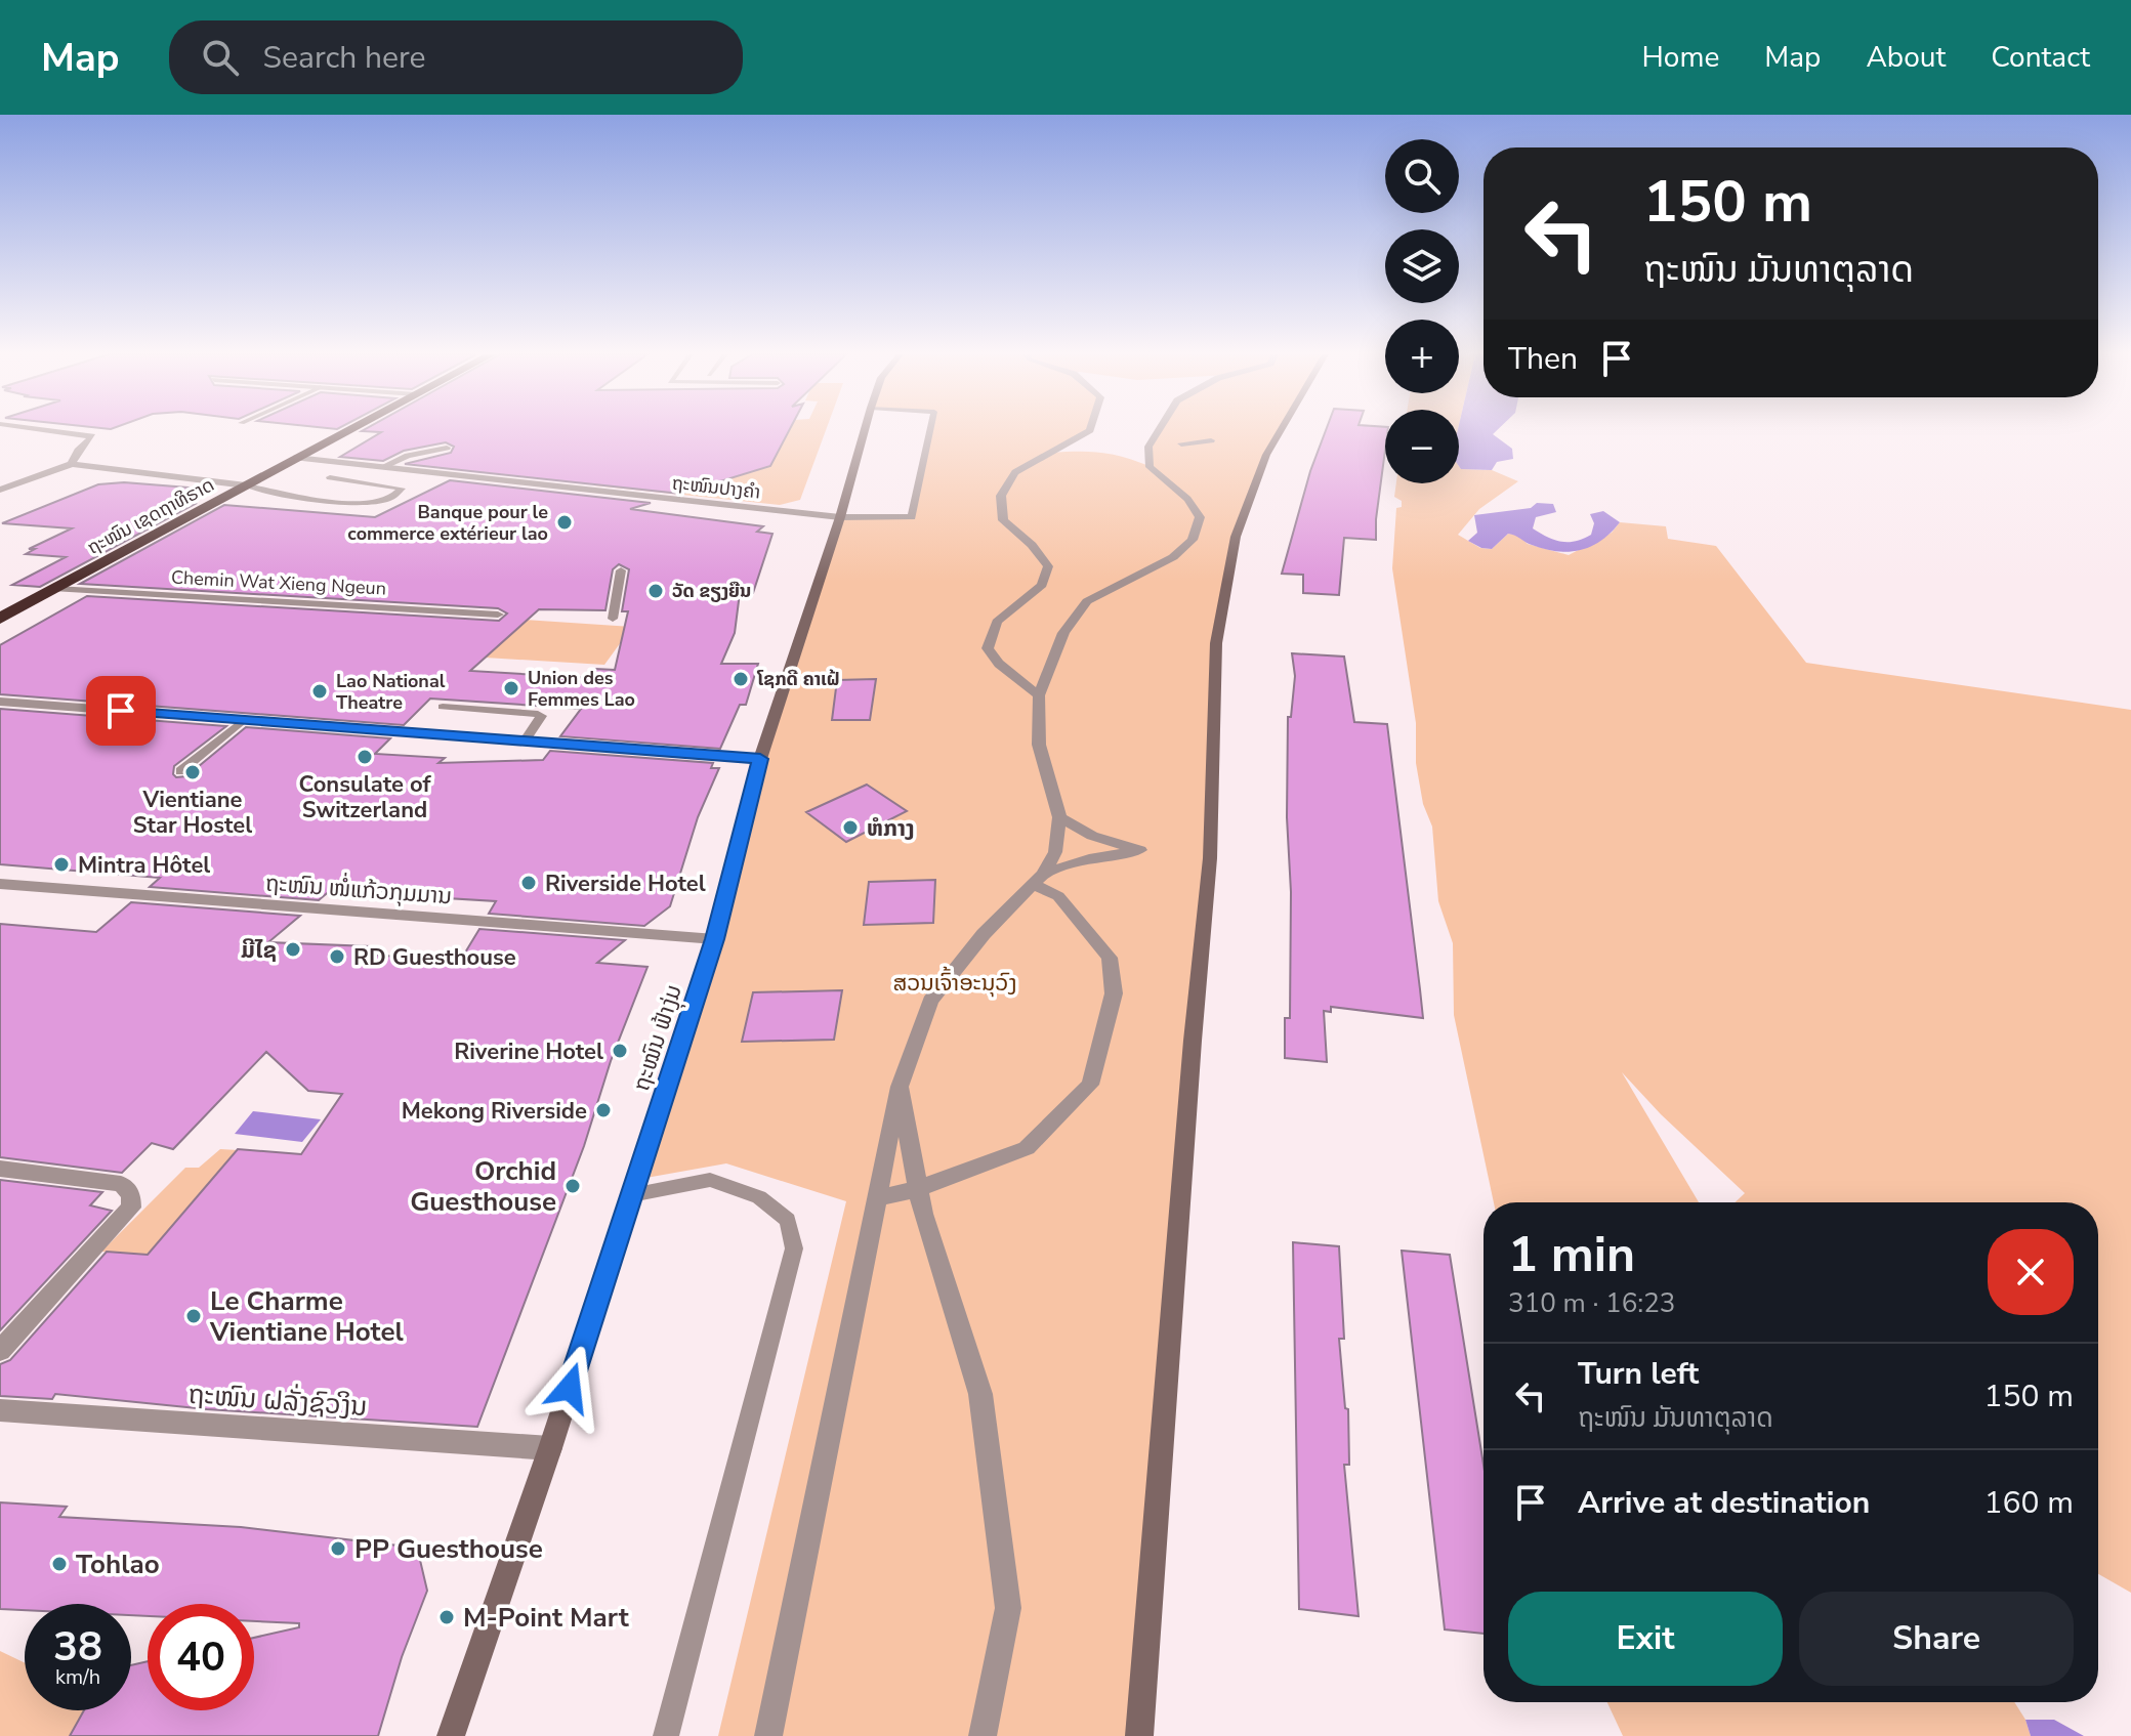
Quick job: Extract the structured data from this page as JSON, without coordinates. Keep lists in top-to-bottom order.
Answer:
{
  "streets": {
    "highway": ["ຖະໜົນ ເຊດຖາທິຣາດ"],
    "street": [
      "ຖະໜົນປາງຄໍາ",
      "Chemin Wat Xieng Ngeun",
      "ຖະໜົນ ໜໍ່ແກ້ວກຸມມານ",
      "ຖະໝົນ ຟ້າງຸ່ມ",
      "ຖະໜົນ ຝລັ່ງຊົວງິນ"
    ]
  },
  "crossings": [
    ["ຖະໜົນປາງຄໍາ", "ຖະໜົນ ເຊດຖາທິຣາດ"],
    ["ຖະໜົນປາງຄໍາ", "ຖະໝົນ ຟ້າງຸ່ມ"],
    ["ຖະໜົນ ເຊດຖາທິຣາດ", "Chemin Wat Xieng Ngeun"],
    ["ຖະໜົນ ໜໍ່ແກ້ວກຸມມານ", "ຖະໝົນ ຟ້າງຸ່ມ"],
    ["ຖະໝົນ ຟ້າງຸ່ມ", "ຖະໜົນ ຝລັ່ງຊົວງິນ"]
  ],
  "parks": ["ສວນເຈົ້າອະນຸວົງ"],
  "places": [
    "Banque pour le commerce extérieur lao",
    "ວັດ ຂຽງຍືນ",
    "ໂຊກດີ ຄາເຝ້",
    "Union des Femmes Lao",
    "Lao National Theatre",
    "Consulate of Switzerland",
    "Vientiane Star Hostel",
    "ຫໍກາງ",
    "Mintra Hôtel",
    "Riverside Hotel",
    "ມີໄຊ",
    "RD Guesthouse",
    "Riverine Hotel",
    "Mekong Riverside",
    "Orchid Guesthouse",
    "Le Charme Vientiane Hotel",
    "PP Guesthouse",
    "Tohlao",
    "M-Point Mart"
  ],
  "page": {
    "header": "Map",
    "search": "Search here",
    "nav": [
      "Home",
      "Map",
      "About",
      "Contact"
    ],
    "map_buttons": ["+", "−"],
    "turn": ["150 m", "ຖະໜົນ ມັນທາຕຸລາດ"],
    "then": "Then",
    "heading": ["1 min", "310 m · 16:23"],
    "list": [
      {
        "name": "Turn left",
        "note": "ຖະໜົນ ມັນທາຕຸລາດ",
        "value": "150 m"
      },
      {
        "name": "Arrive at destination",
        "value": "160 m"
      }
    ],
    "buttons": ["Exit", "Share"],
    "speed": "38 km/h",
    "limit": "40"
  }
}
